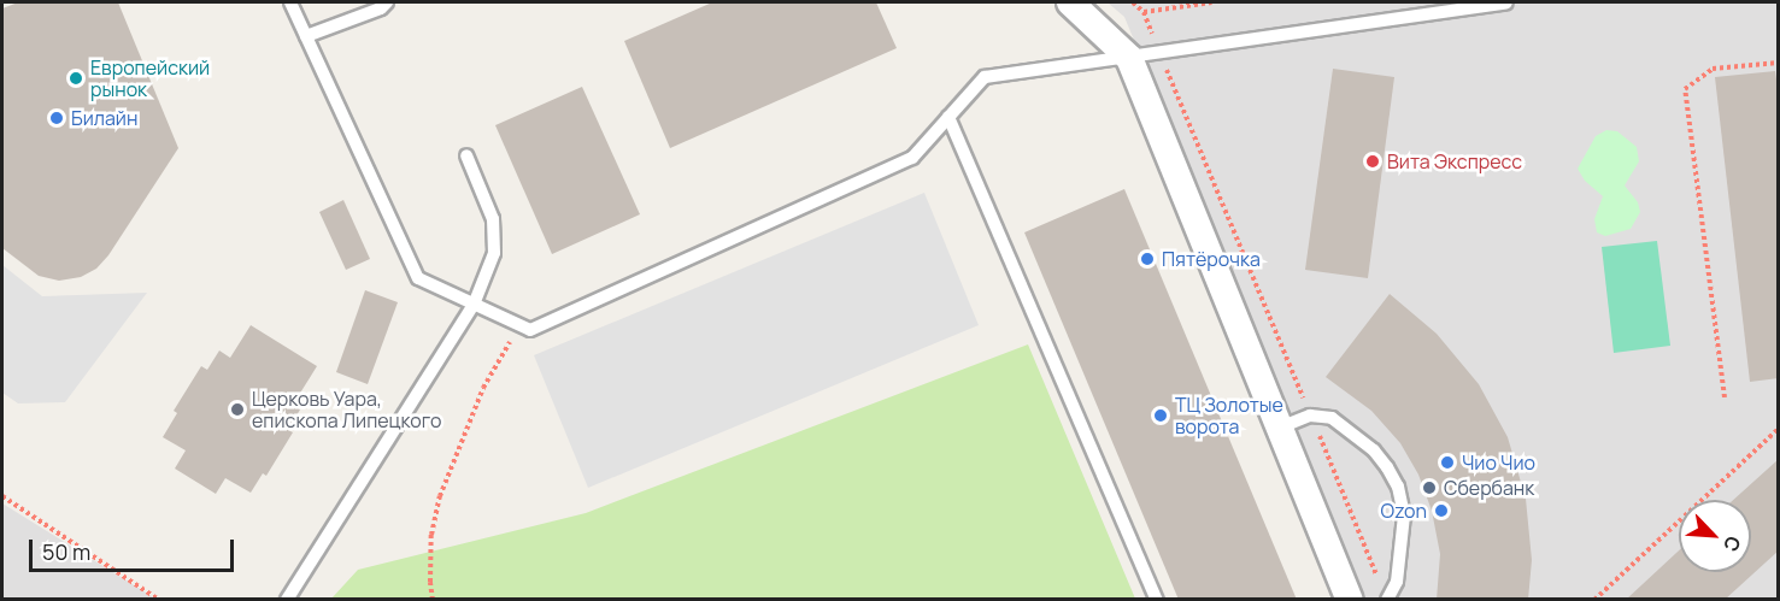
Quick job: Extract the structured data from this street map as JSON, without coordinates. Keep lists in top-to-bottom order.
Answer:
{
  "places": [
    "Европейский рынок",
    "Билайн",
    "Вита Экспресс",
    "Пятёрочка",
    "Церковь Уара, епископа Липецкого",
    "ТЦ Золотые ворота",
    "Чио Чио",
    "Сбербанк",
    "Ozon"
  ],
  "scale_bar": "50 m",
  "north": "bottom right"
}
